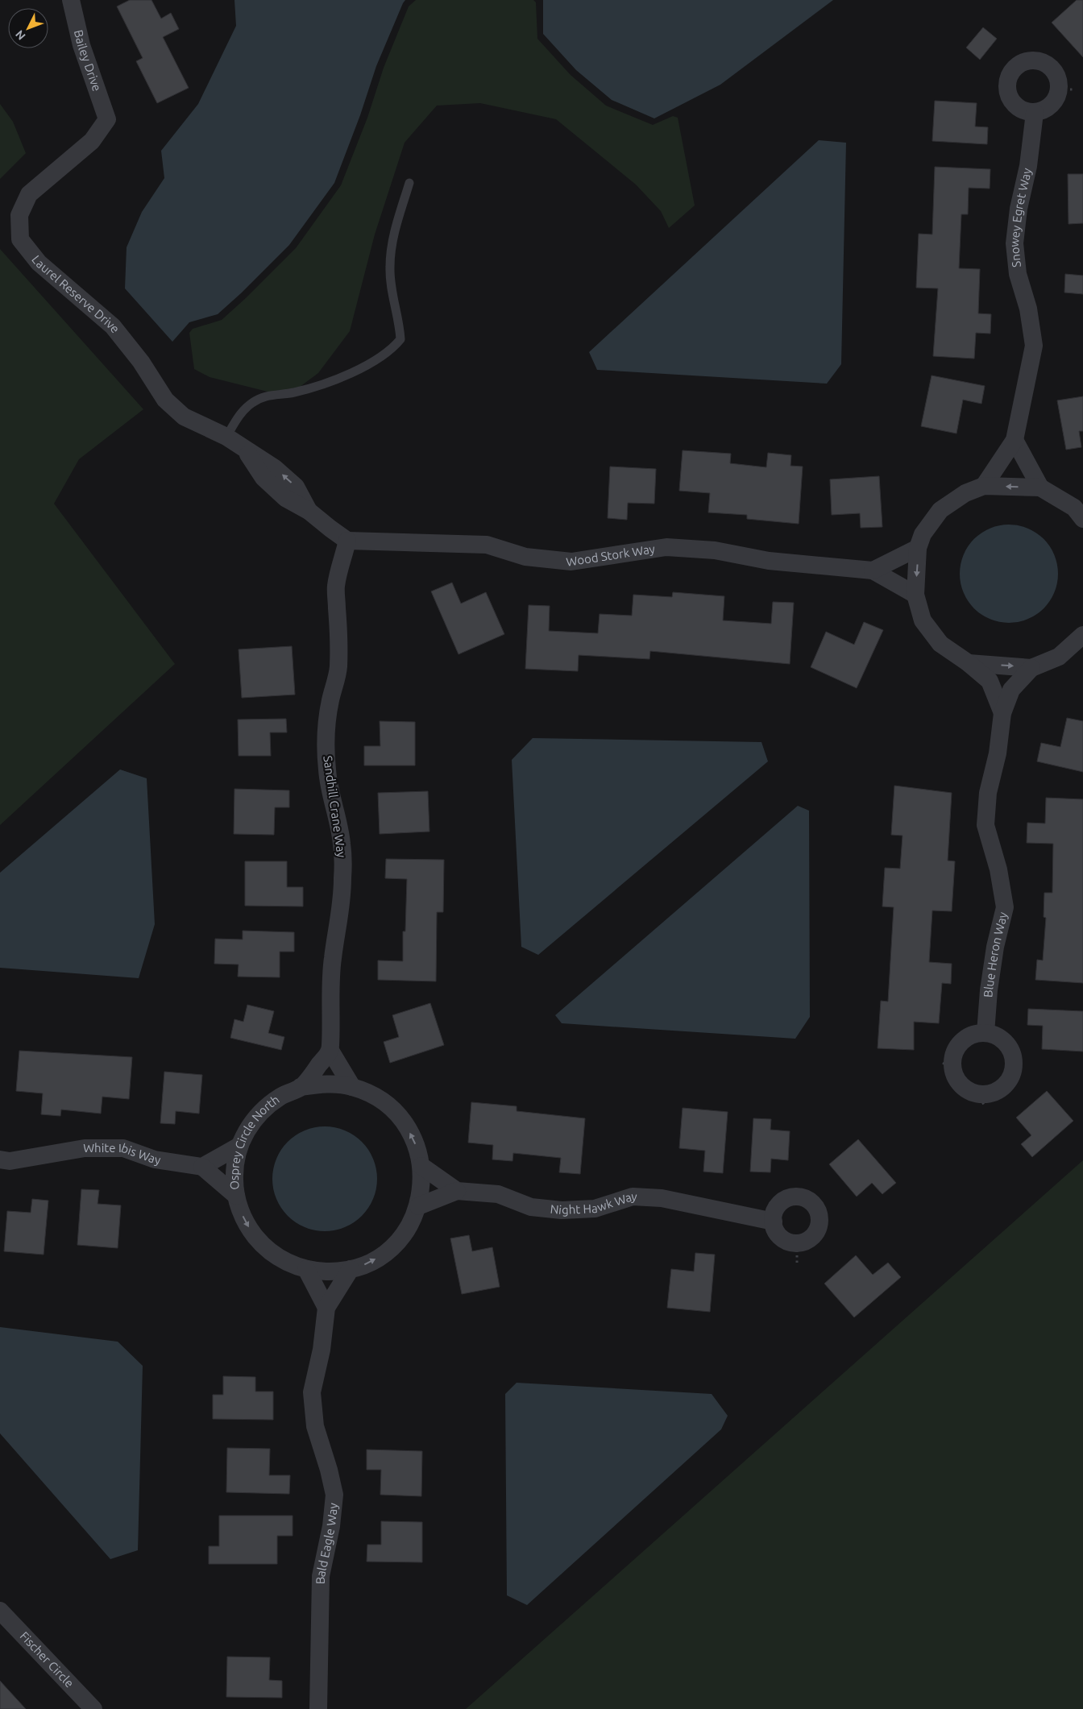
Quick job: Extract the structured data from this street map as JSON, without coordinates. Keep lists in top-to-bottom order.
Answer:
{
  "streets": {
    "street": [
      "Bailey Drive",
      "Snowey Egret Way",
      "Laurel Reserve Drive",
      "Wood Stork Way",
      "Sandhill Crane Way",
      "Blue Heron Way",
      "Osprey Circle North",
      "White Ibis Way",
      "Night Hawk Way",
      "Bald Eagle Way",
      "Fischer Circle"
    ]
  },
  "crossings": [
    ["Bailey Drive", "Laurel Reserve Drive"],
    ["Snowey Egret Way", "Blue Heron Way"],
    ["Laurel Reserve Drive", "Wood Stork Way"],
    ["Laurel Reserve Drive", "Sandhill Crane Way"],
    ["Wood Stork Way", "Sandhill Crane Way"],
    ["Wood Stork Way", "Blue Heron Way"],
    ["Osprey Circle North", "Bald Eagle Way"]
  ],
  "north": "bottom left"
}
